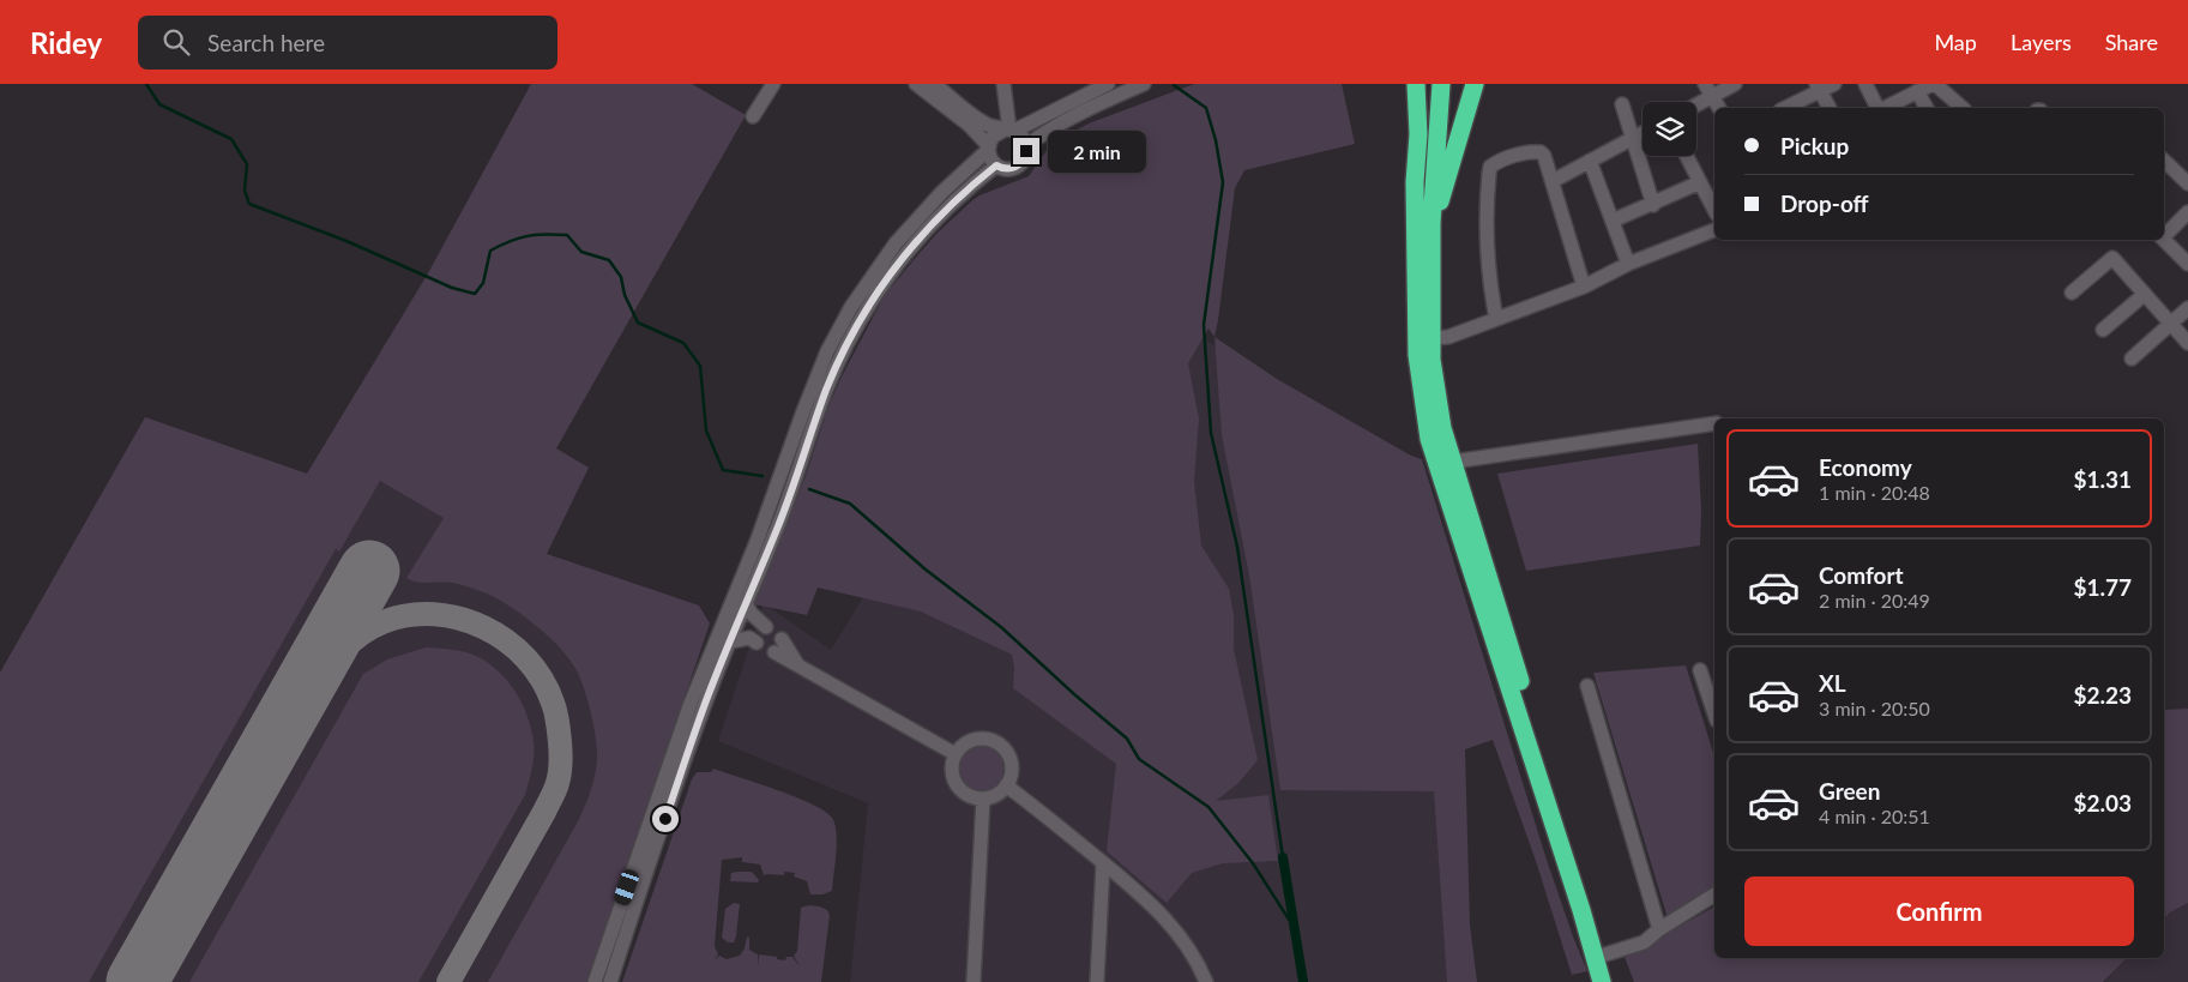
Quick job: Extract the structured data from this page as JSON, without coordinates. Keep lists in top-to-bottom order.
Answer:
{
  "page": {
    "header": "Ridey",
    "search": "Search here",
    "nav": ["Map", "Layers", "Share"],
    "banner": ["Pickup", "Drop-off"],
    "bubble": "2 min",
    "list": [
      {
        "name": "Economy",
        "note": "1 min · 20:48",
        "value": "$1.31"
      },
      {
        "name": "Comfort",
        "note": "2 min · 20:49",
        "value": "$1.77"
      },
      {
        "name": "XL",
        "note": "3 min · 20:50",
        "value": "$2.23"
      },
      {
        "name": "Green",
        "note": "4 min · 20:51",
        "value": "$2.03"
      }
    ],
    "buttons": "Confirm"
  }
}
